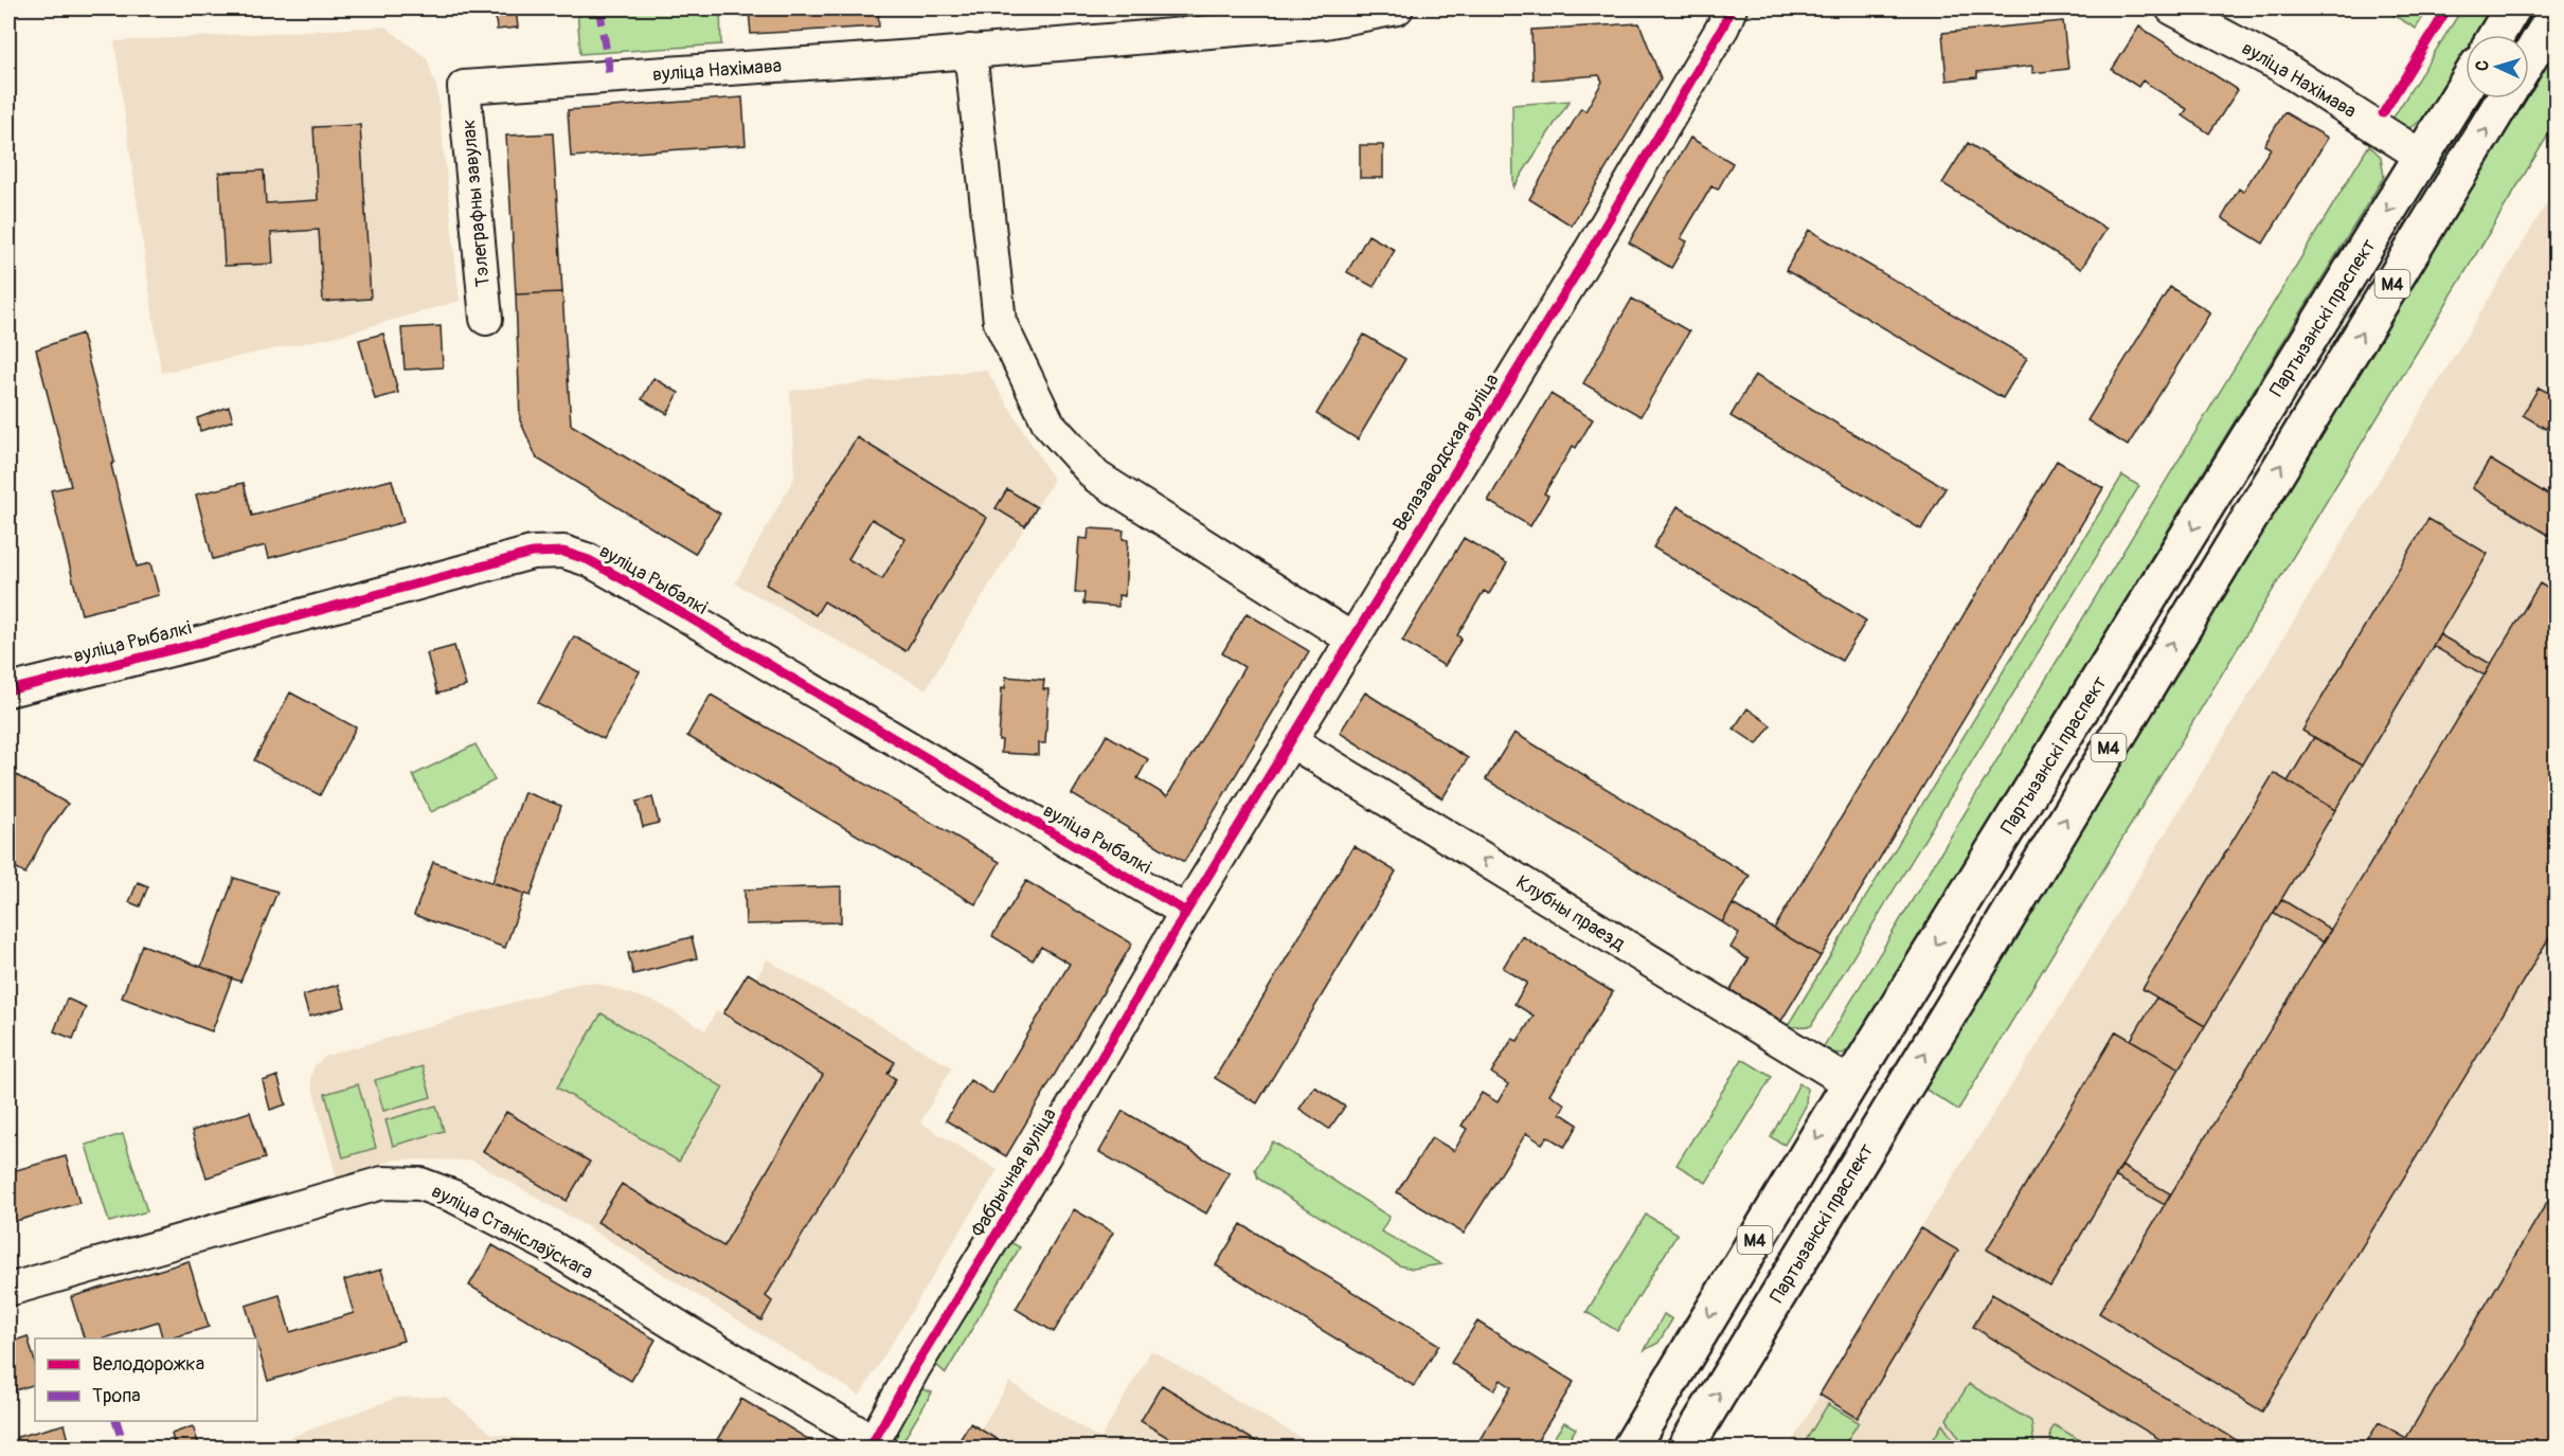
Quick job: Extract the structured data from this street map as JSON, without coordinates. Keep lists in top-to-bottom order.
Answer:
{
  "streets": {
    "main road": ["М4", "Партызанскі праспект"],
    "street": [
      "вуліца Нахімава",
      "Тэлеграфны завулак",
      "Велазаводская вуліца",
      "вуліца Рыбалкі",
      "Клубны праезд",
      "Фабрычная вуліца",
      "вуліца Станіслаўскага"
    ]
  },
  "crossings": [
    ["вуліца Нахімава", "Тэлеграфны завулак"],
    ["вуліца Нахімава", "Партызанскі праспект"],
    ["Партызанскі праспект", "Клубны праезд"],
    ["Велазаводская вуліца", "вуліца Рыбалкі"],
    ["Велазаводская вуліца", "Клубны праезд"],
    ["Велазаводская вуліца", "Фабрычная вуліца"],
    ["вуліца Рыбалкі", "Фабрычная вуліца"],
    ["Фабрычная вуліца", "вуліца Станіслаўскага"]
  ],
  "one_way": ["Клубны праезд"],
  "legend": ["Велодорожка", "Тропа"],
  "north": "left"
}
